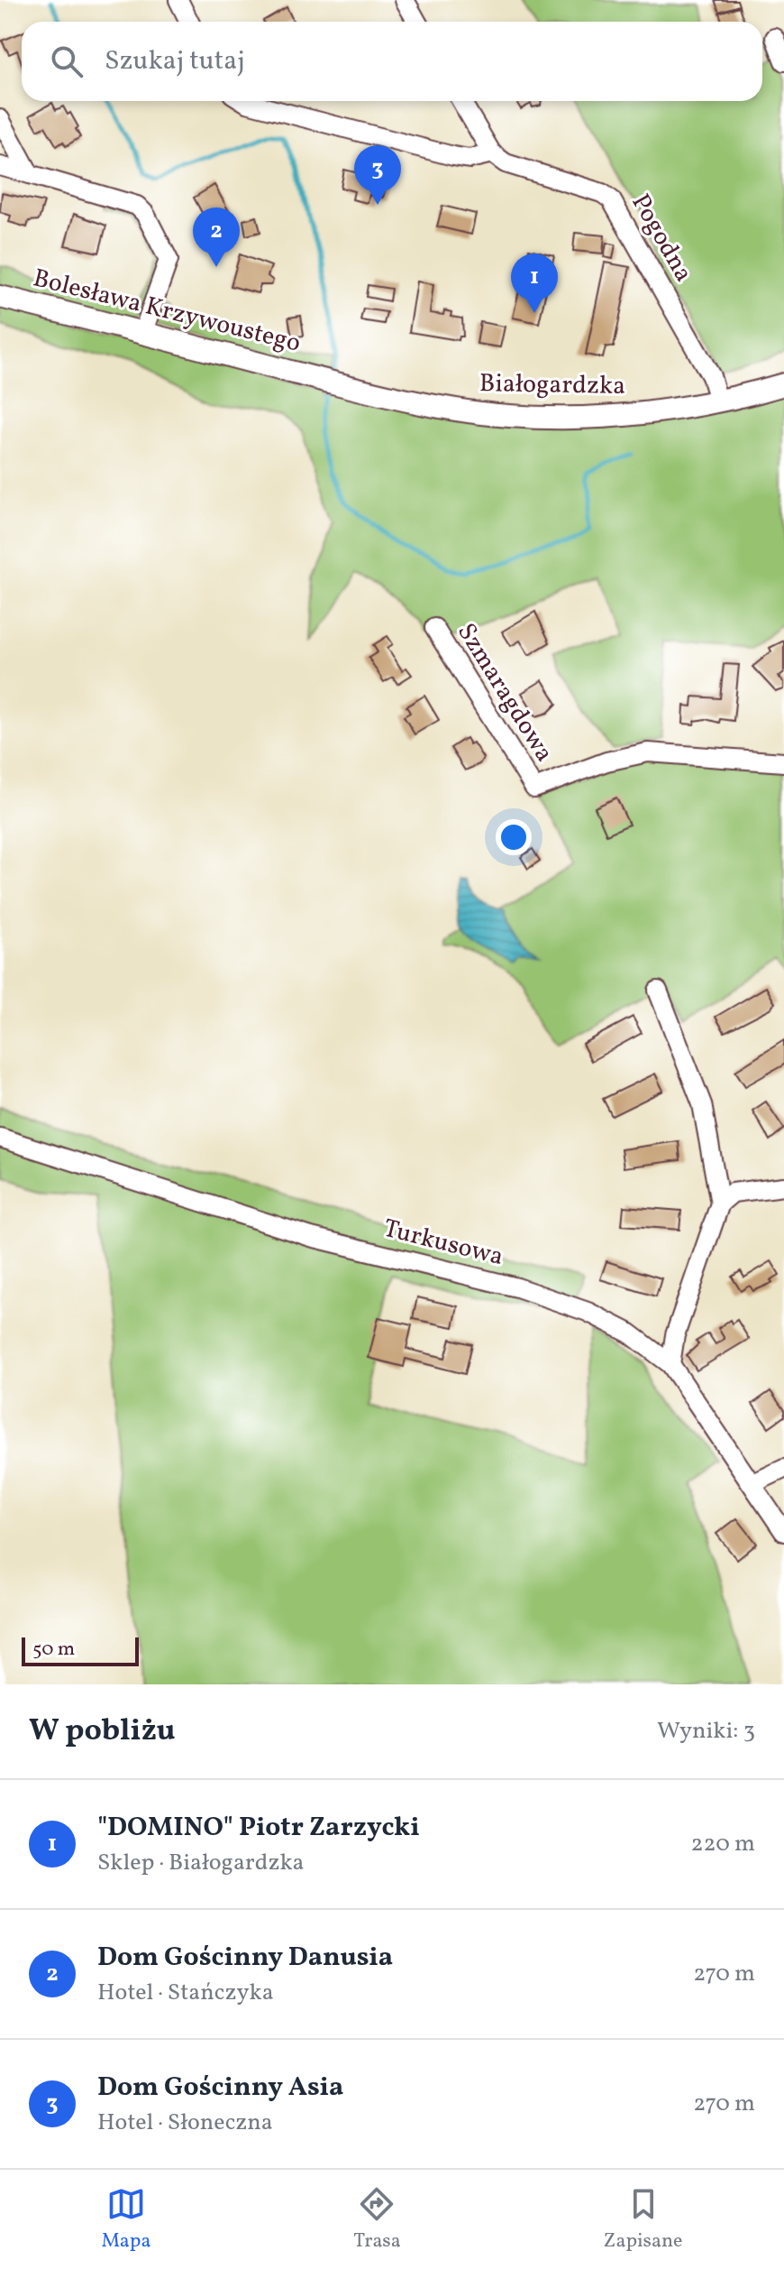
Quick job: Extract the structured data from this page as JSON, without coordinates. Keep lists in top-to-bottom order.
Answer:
{
  "streets": {
    "main road": ["Bolesława Krzywoustego", "Białogardzka"],
    "street": ["Pogodna", "Szmaragdowa", "Turkusowa"]
  },
  "crossings": [
    ["Pogodna", "Białogardzka"],
    ["Bolesława Krzywoustego", "Białogardzka"]
  ],
  "scale_bar": "50 m",
  "page": {
    "search": "Szukaj tutaj",
    "pins": ["3", "2", "1"],
    "scale": "50 m",
    "heading": ["W pobliżu", "Wyniki: 3"],
    "list": [
      {
        "mark": "1",
        "name": "\"DOMINO\" Piotr Zarzycki",
        "note": "Sklep · Białogardzka",
        "value": "220 m"
      },
      {
        "mark": "2",
        "name": "Dom Gościnny Danusia",
        "note": "Hotel · Stańczyka",
        "value": "270 m"
      },
      {
        "mark": "3",
        "name": "Dom Gościnny Asia",
        "note": "Hotel · Słoneczna",
        "value": "270 m"
      }
    ],
    "nav": ["Mapa", "Trasa", "Zapisane"]
  }
}
